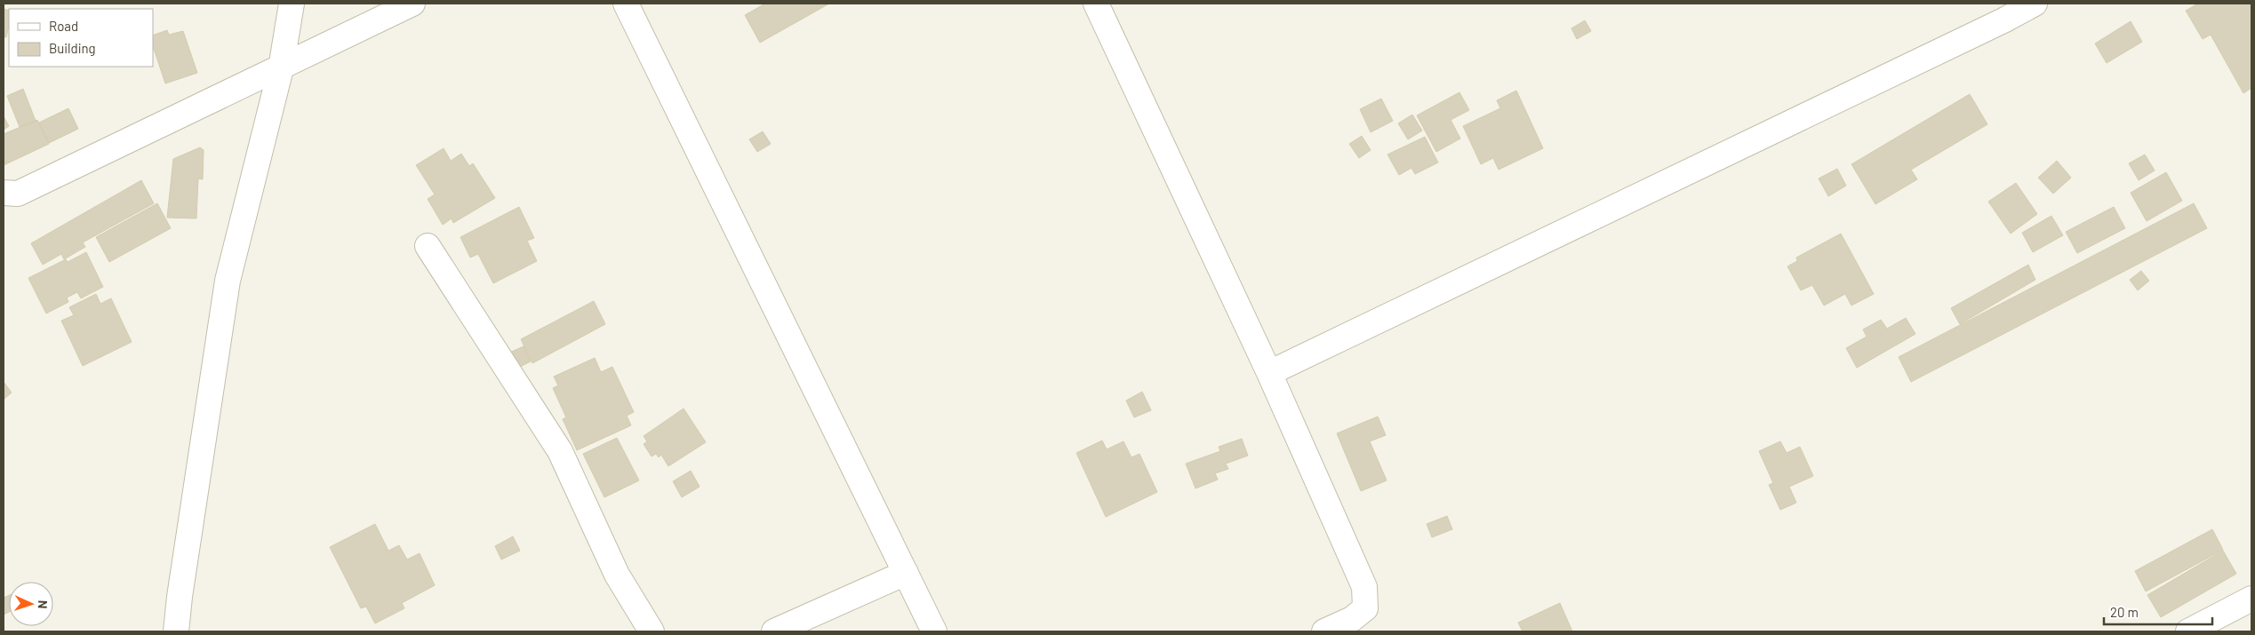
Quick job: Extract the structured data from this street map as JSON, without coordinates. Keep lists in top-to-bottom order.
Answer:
{
  "legend": ["Road", "Building"],
  "scale_bar": "20 m",
  "north": "right"
}
